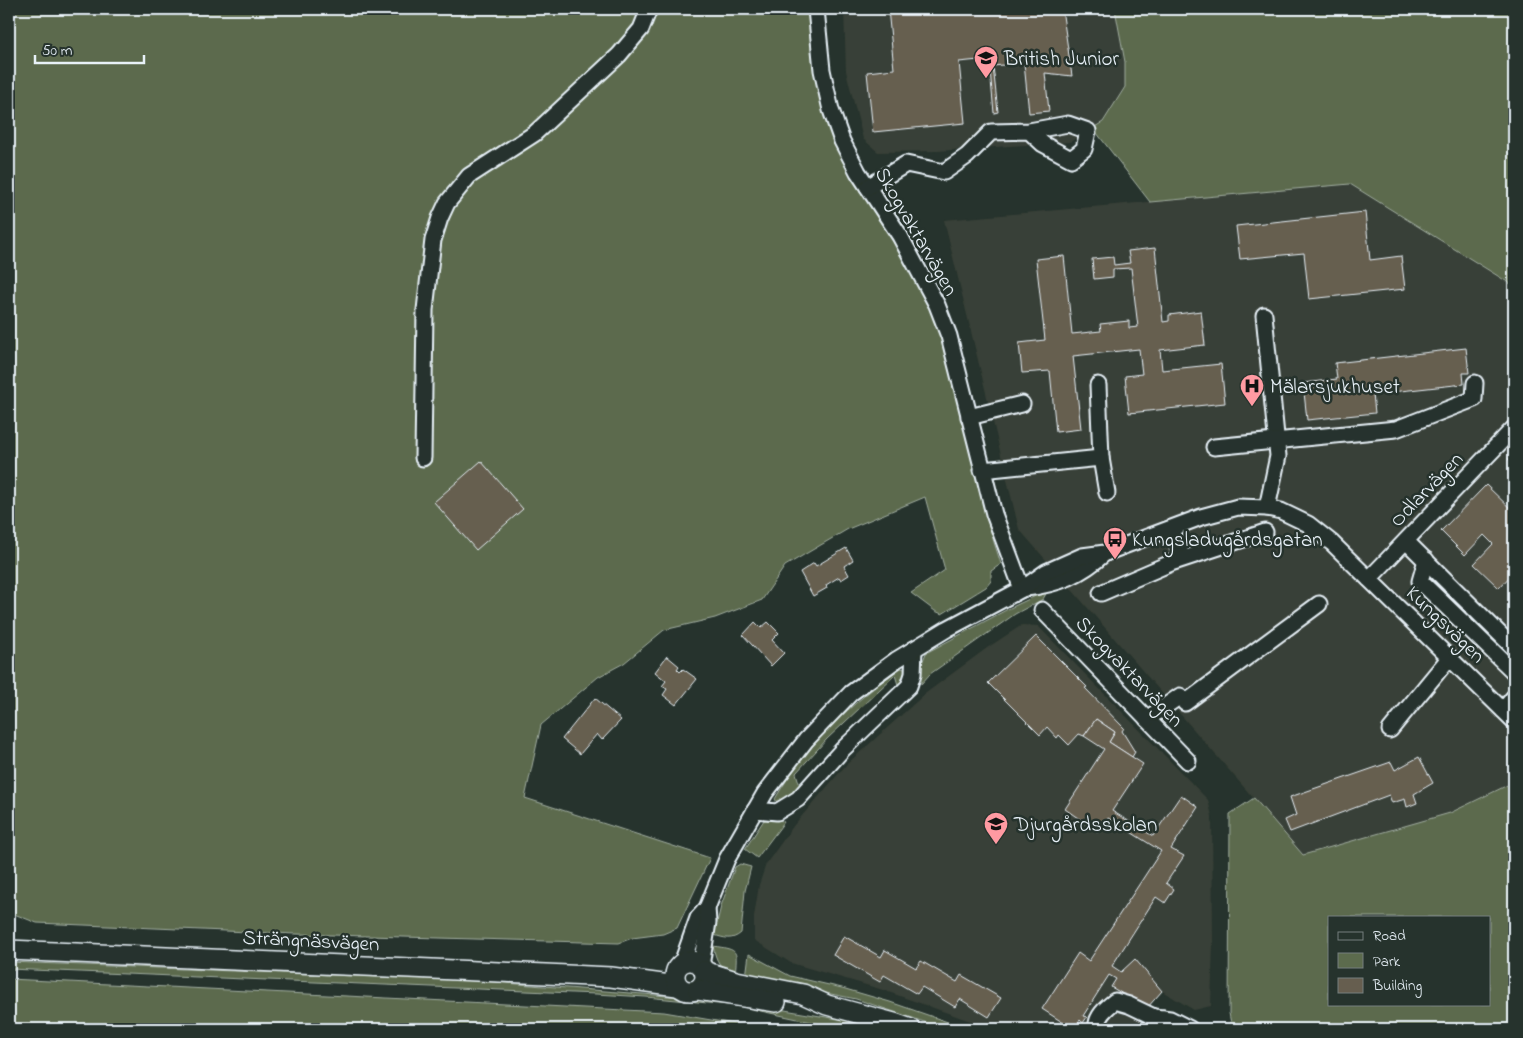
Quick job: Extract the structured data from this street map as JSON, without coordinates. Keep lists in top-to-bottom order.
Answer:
{
  "streets": {
    "main road": ["Strängnäsvägen"],
    "street": ["Skogvaktarvägen", "Odlarvägen", "Kungsvägen"]
  },
  "crossings": [
    ["Odlarvägen", "Kungsvägen"]
  ],
  "places": {
    "school or university": ["British Junior", "Djurgårdsskolan"],
    "hospital": ["Mälarsjukhuset"],
    "bus stop": ["Kungsladugårdsgatan"]
  },
  "legend": ["Road", "Park", "Building"],
  "scale_bar": "50 m"
}
